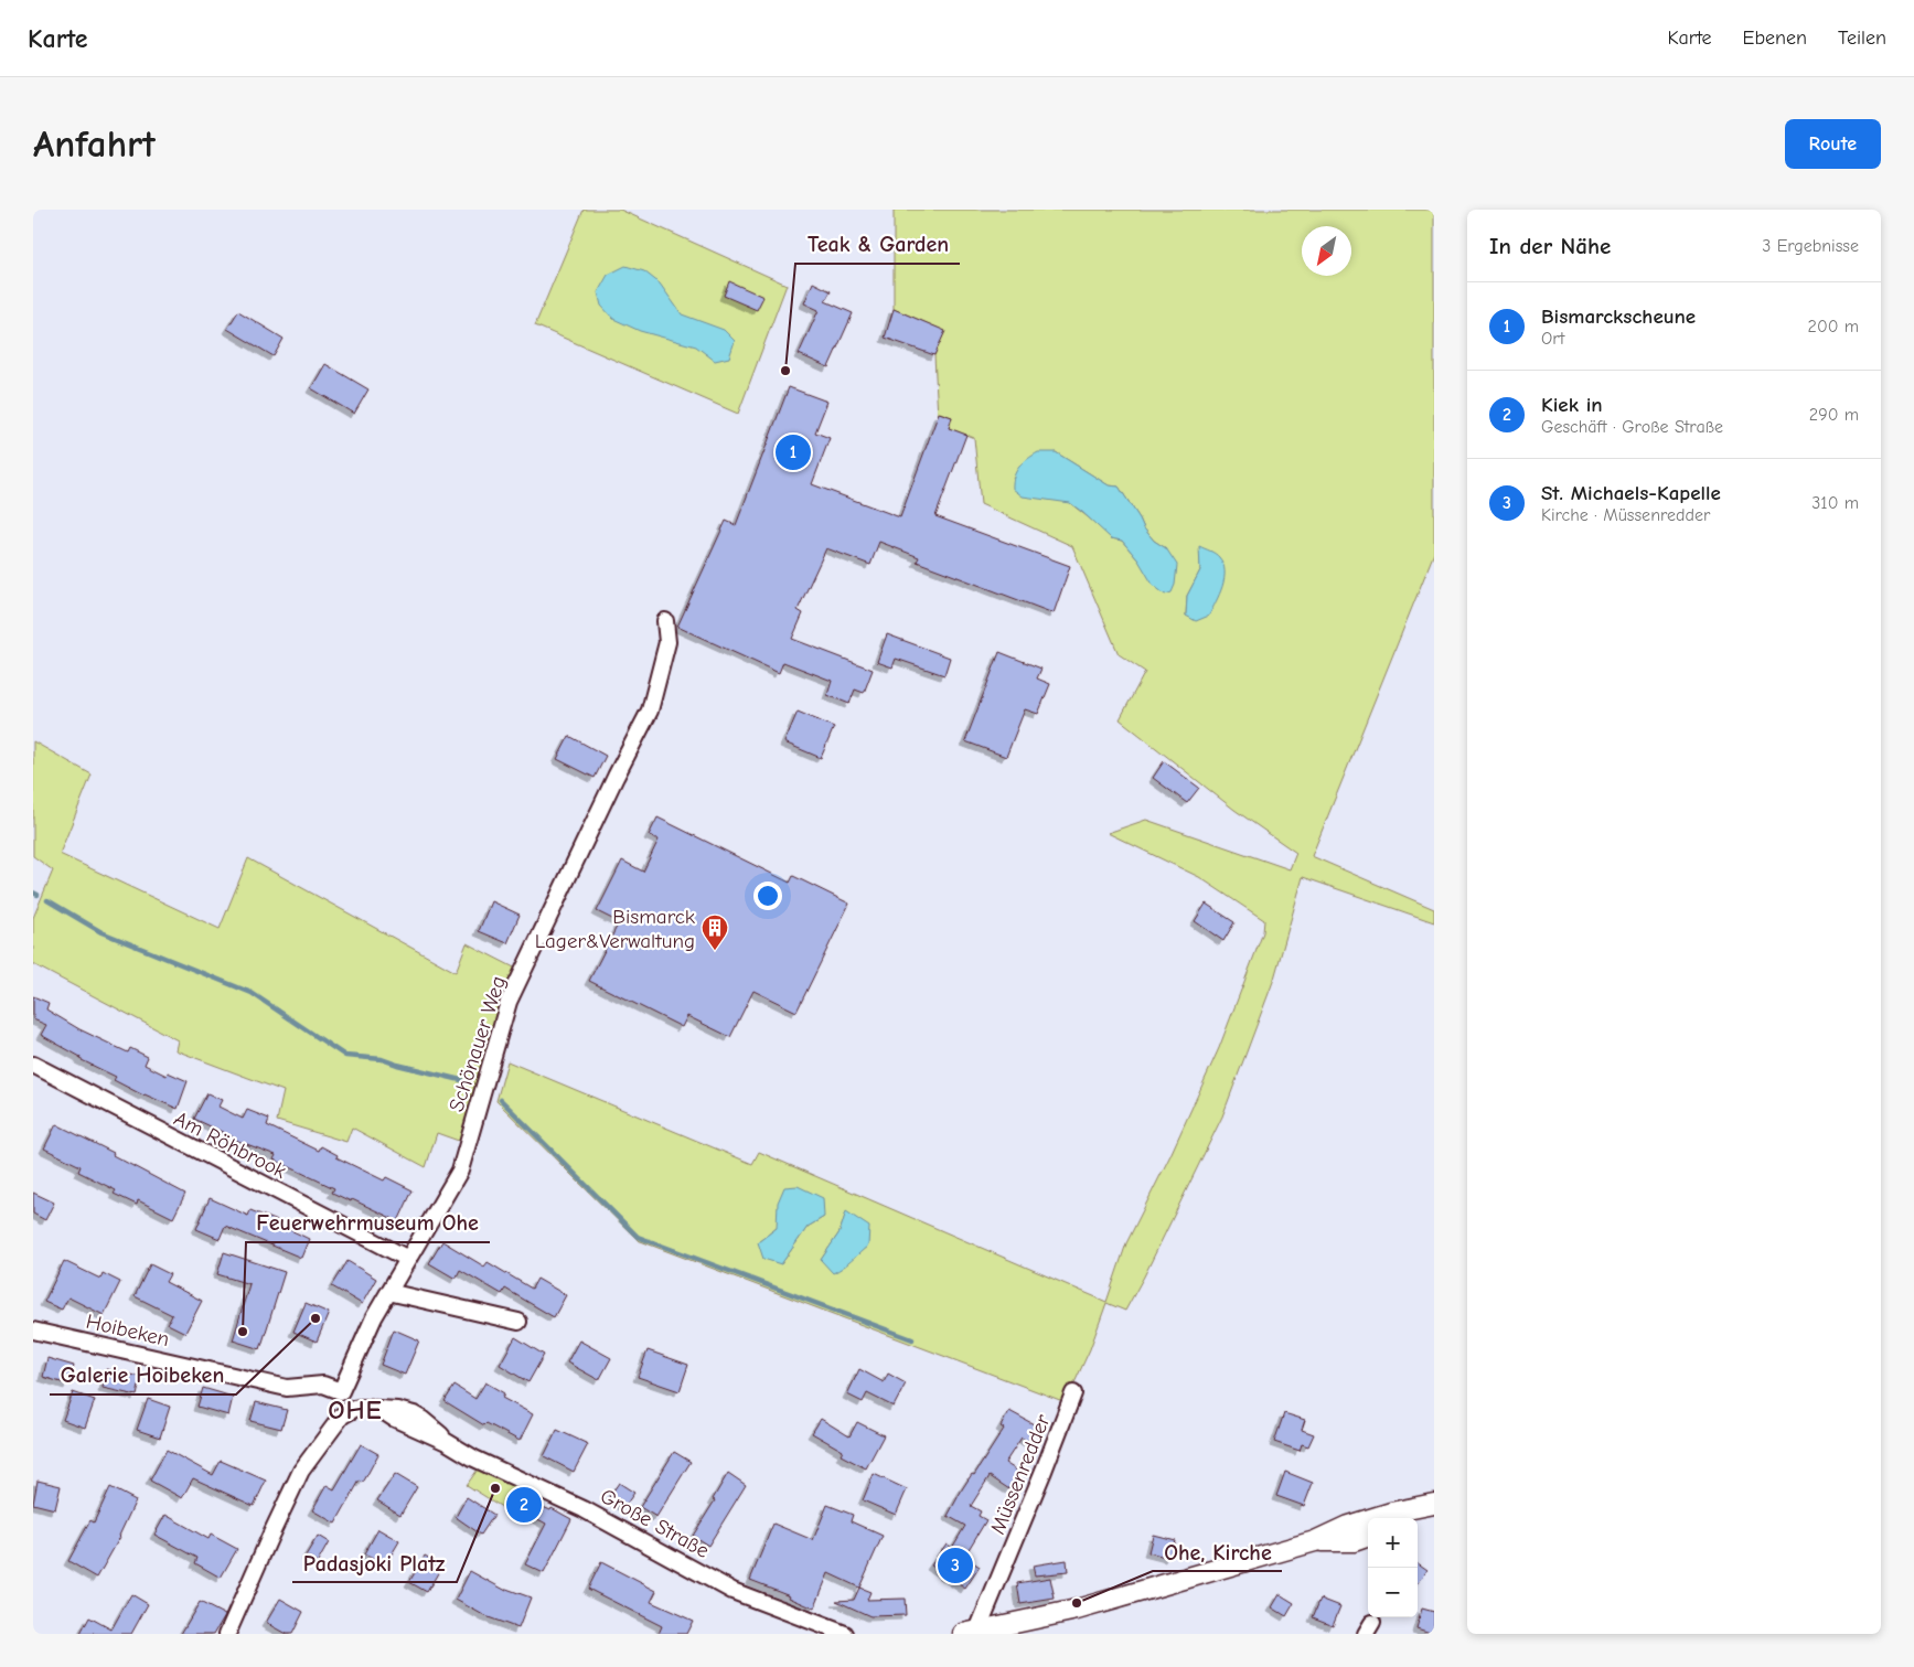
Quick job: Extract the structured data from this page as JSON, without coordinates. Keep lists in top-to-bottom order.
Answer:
{
  "streets": {
    "street": [
      "Schönauer Weg",
      "Am Röhbrook",
      "Hoibeken",
      "Müssenredder",
      "Große Straße"
    ]
  },
  "crossings": [
    ["Schönauer Weg", "Am Röhbrook"],
    ["Schönauer Weg", "Hoibeken"]
  ],
  "districts": ["OHE"],
  "places": {
    "other": [
      "Teak & Garden",
      "Galerie Hoibeken",
      "Feuerwehrmuseum Ohe",
      "Padasjoki Platz",
      "Ohe, Kirche"
    ],
    "building": ["Bismarck Lager&Verwaltung"]
  },
  "north": "bottom left",
  "page": {
    "header": "Karte",
    "nav": ["Karte", "Ebenen", "Teilen"],
    "buttons": "Route",
    "title": "Anfahrt",
    "heading": ["In der Nähe", "3 Ergebnisse"],
    "list": [
      {
        "mark": "1",
        "name": "Bismarckscheune",
        "note": "Ort",
        "value": "200 m"
      },
      {
        "mark": "2",
        "name": "Kiek in",
        "note": "Geschäft · Große Straße",
        "value": "290 m"
      },
      {
        "mark": "3",
        "name": "St. Michaels-Kapelle",
        "note": "Kirche · Müssenredder",
        "value": "310 m"
      }
    ],
    "pins": ["1", "2", "3"],
    "map_buttons": ["+", "−"]
  }
}
